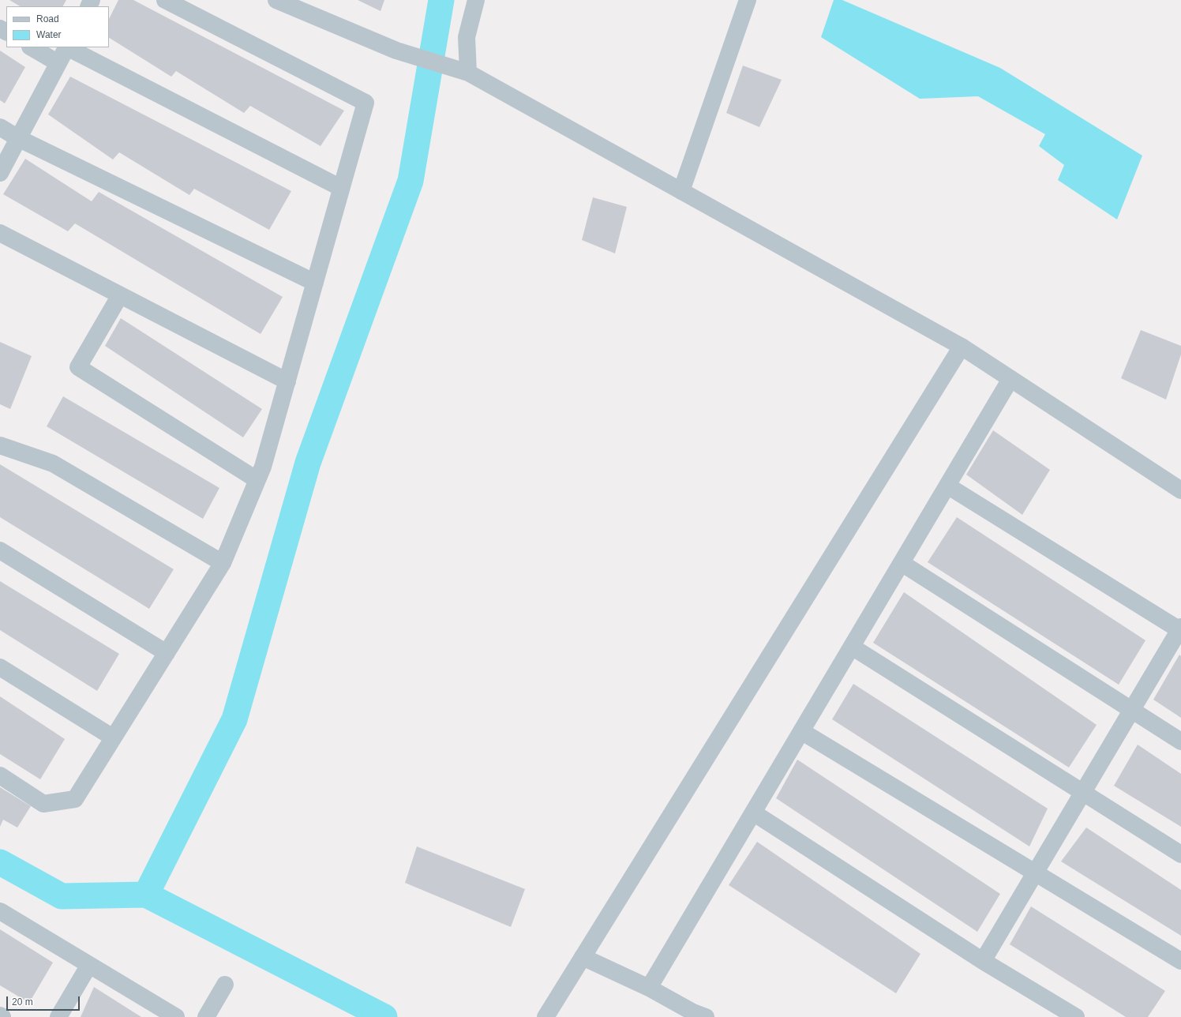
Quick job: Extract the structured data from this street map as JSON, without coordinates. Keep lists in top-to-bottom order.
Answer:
{
  "legend": ["Road", "Water"],
  "scale_bar": "20 m"
}
